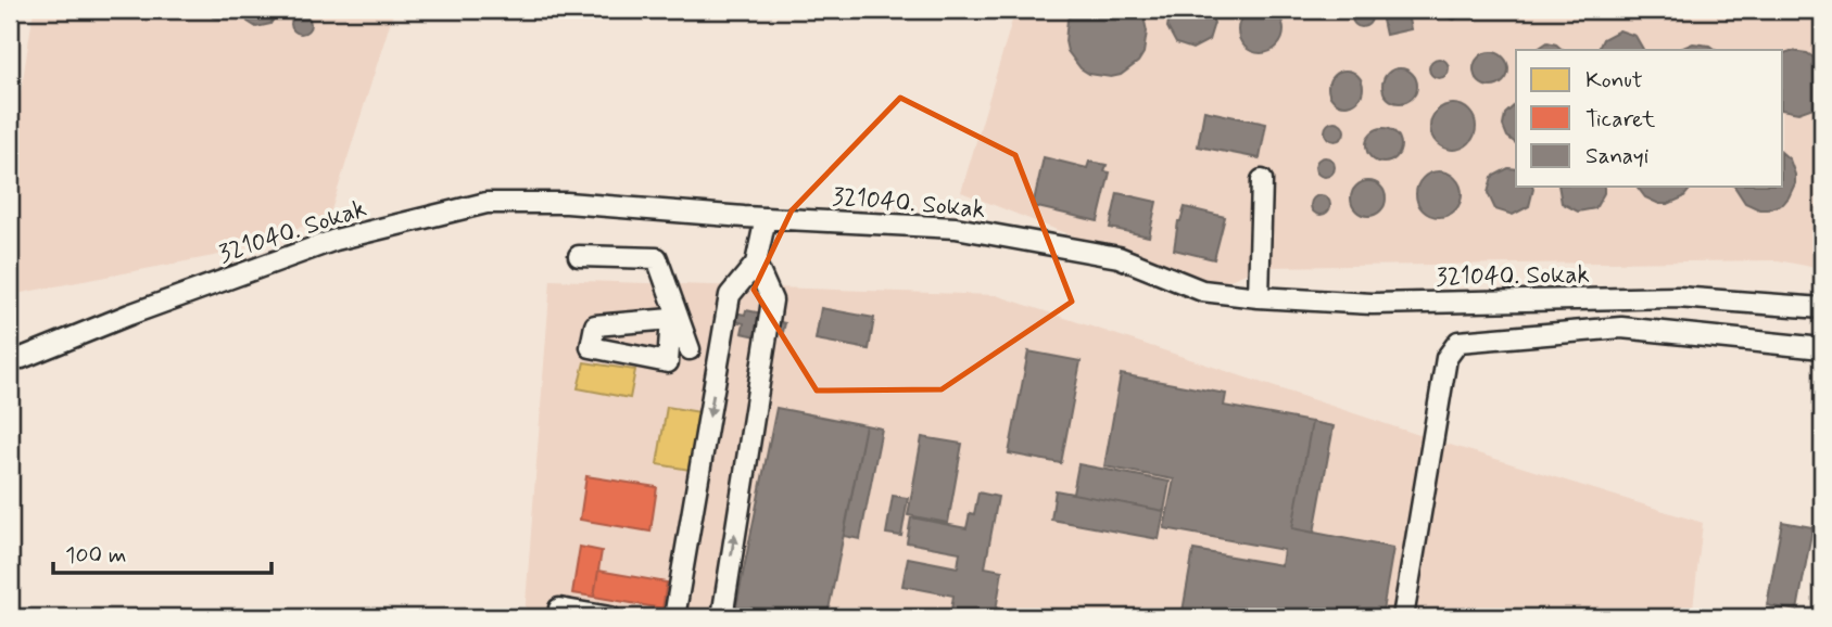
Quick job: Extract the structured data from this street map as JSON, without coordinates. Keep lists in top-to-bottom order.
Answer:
{
  "streets": {
    "street": ["321040. Sokak"]
  },
  "legend": ["Konut", "Ticaret", "Sanayi"],
  "scale_bar": "100 m"
}
